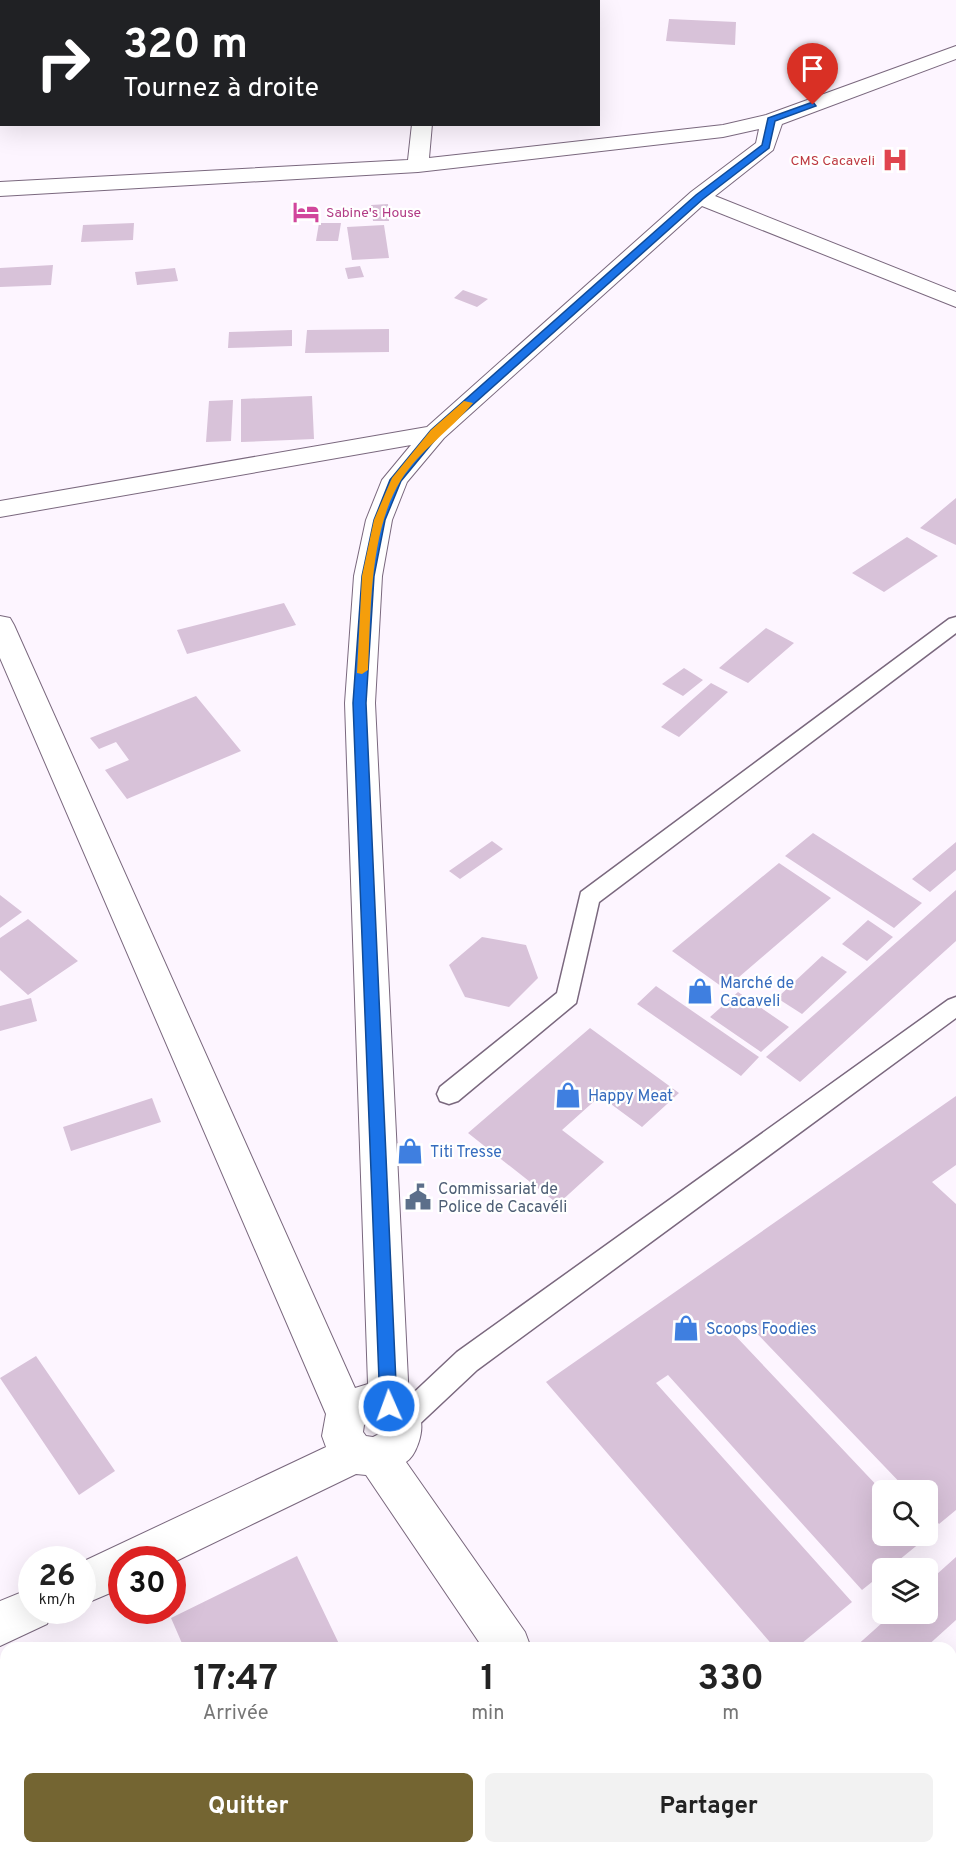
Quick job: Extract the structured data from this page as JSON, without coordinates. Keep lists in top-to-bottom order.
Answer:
{
  "places": {
    "hospital": ["CMS Cacaveli"],
    "hotel": ["Sabine's House"],
    "shop": [
      "Marché de Cacaveli",
      "Happy Meat",
      "Titi Tresse",
      "Scoops Foodies"
    ],
    "public building": ["Commissariat de Police de Cacavéli"]
  },
  "page": {
    "turn": ["320 m", "Tournez à droite"],
    "speed": "26 km/h",
    "limit": "30",
    "eta": [
      "17:47",
      "Arrivée",
      "1",
      "min",
      "330",
      "m"
    ],
    "buttons": ["Quitter", "Partager"]
  }
}
